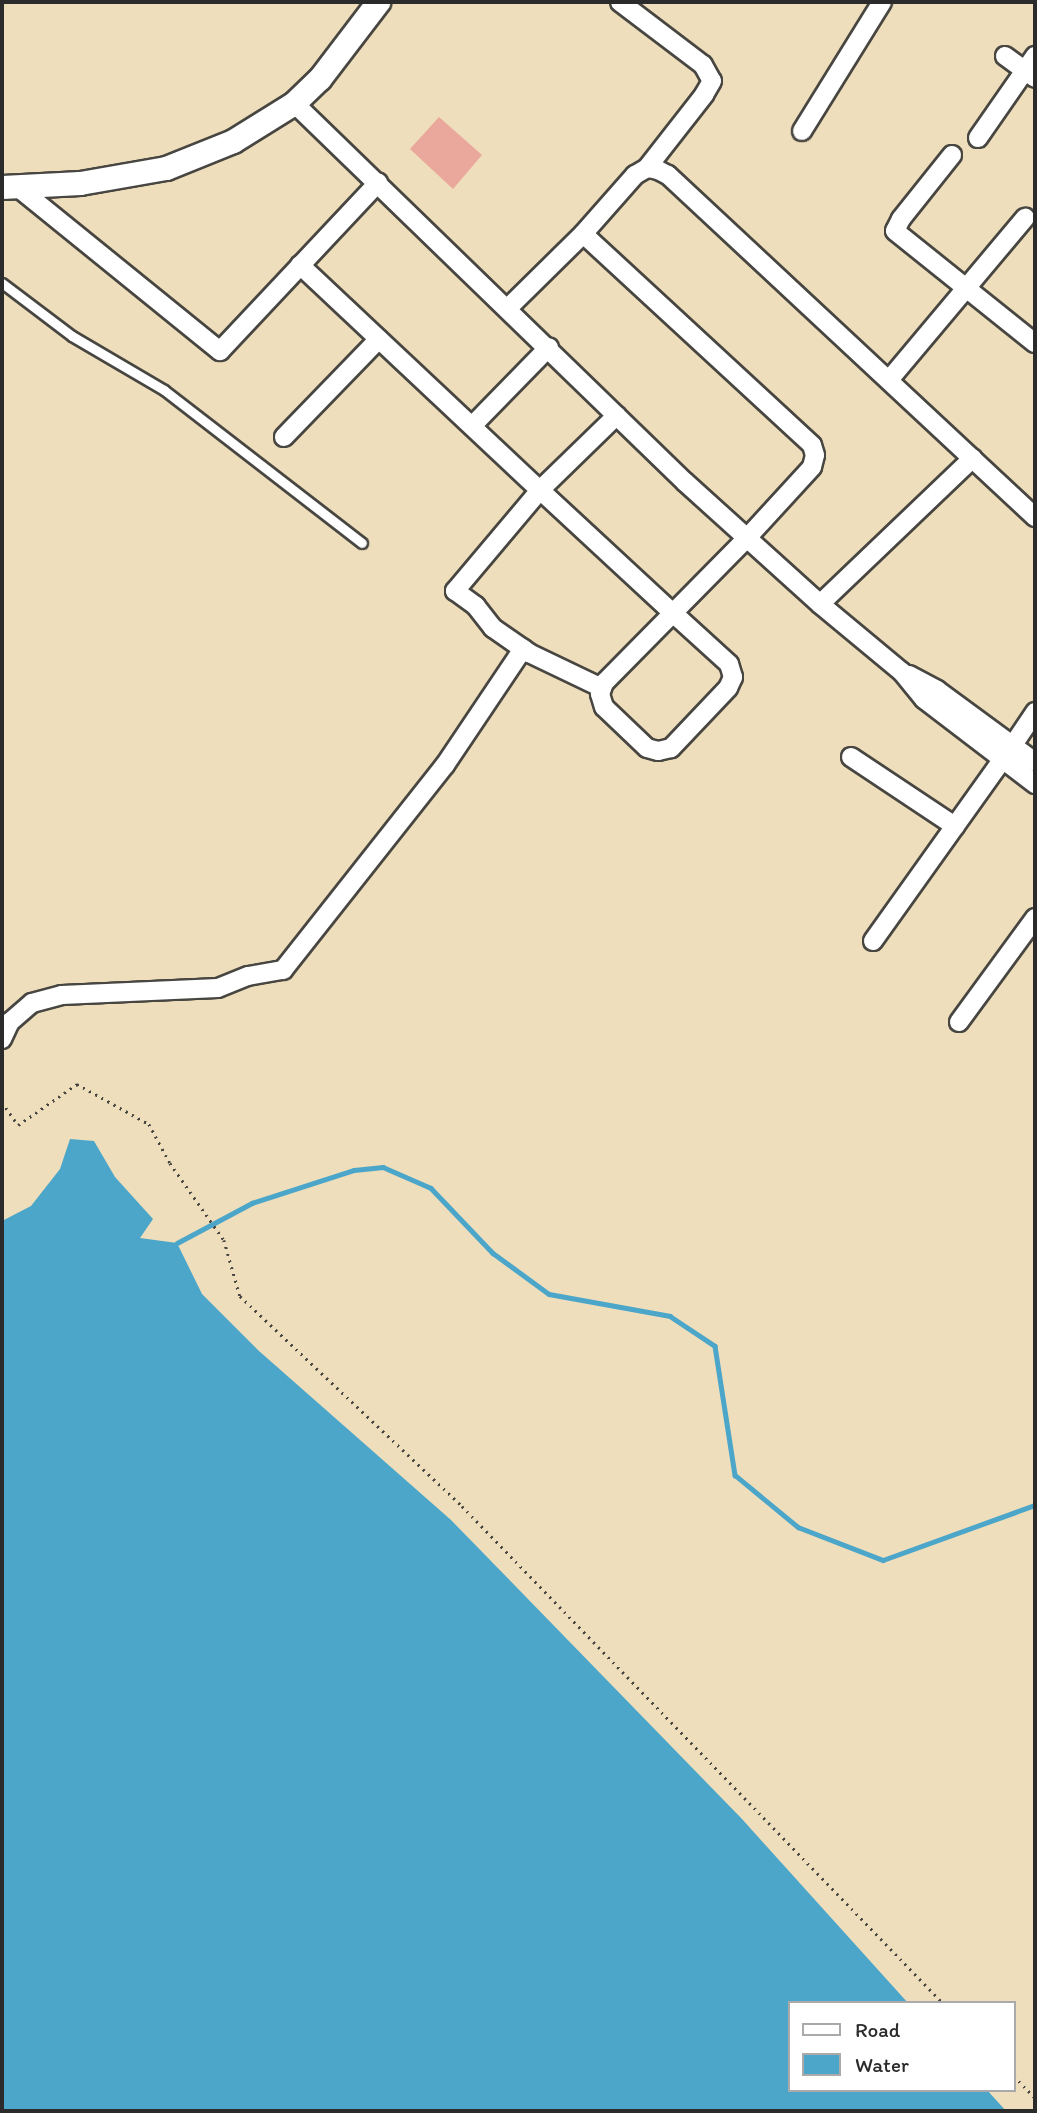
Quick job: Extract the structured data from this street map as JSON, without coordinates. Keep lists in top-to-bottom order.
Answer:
{
  "legend": ["Road", "Water"]
}
